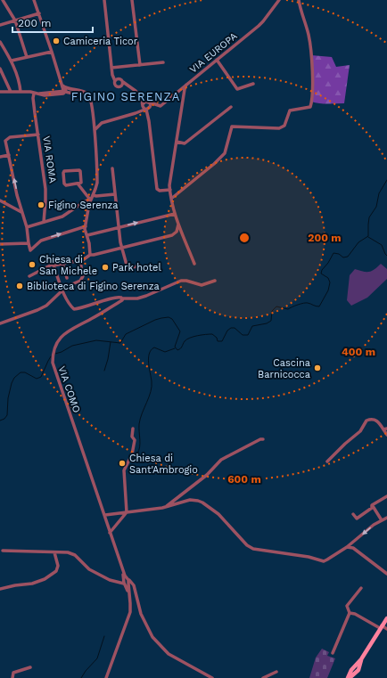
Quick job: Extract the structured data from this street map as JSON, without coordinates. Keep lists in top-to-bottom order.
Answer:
{
  "streets": {
    "street": ["VIA EUROPA", "VIA ROMA", "VIA COMO"]
  },
  "districts": ["FIGINO SERENZA"],
  "places": [
    "Camiceria Ticor",
    "Figino Serenza",
    "Chiesa di San Michele",
    "Park hotel",
    "Biblioteca di Figino Serenza",
    "Cascina Barnicocca",
    "Chiesa di Sant'Ambrogio"
  ],
  "scale_bar": "200 m",
  "rings": ["200 m", "400 m", "600 m"]
}
